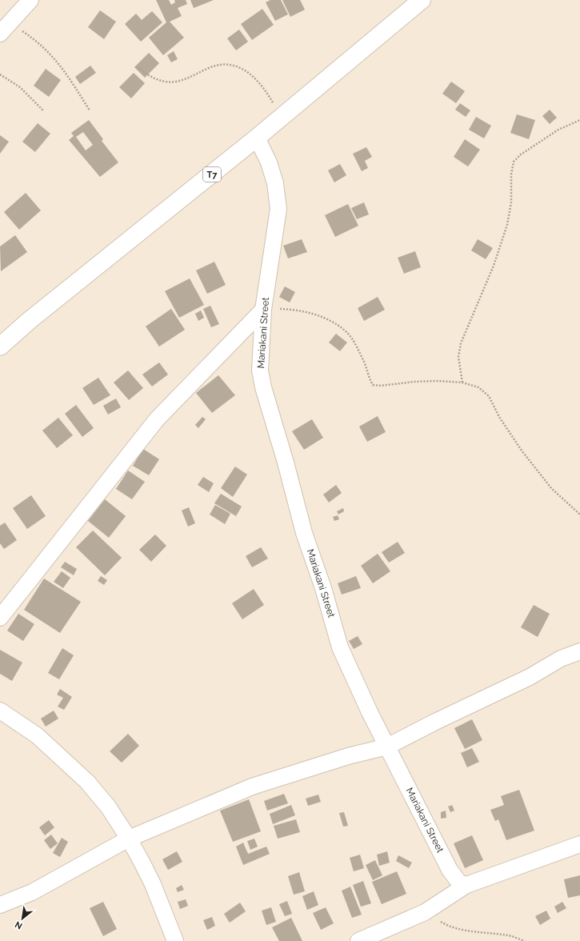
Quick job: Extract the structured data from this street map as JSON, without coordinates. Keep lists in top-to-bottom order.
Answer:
{
  "streets": {
    "highway": ["T7"],
    "street": ["Mariakani Street"]
  },
  "crossings": [
    ["T7", "Mariakani Street"]
  ],
  "north": "bottom left"
}
